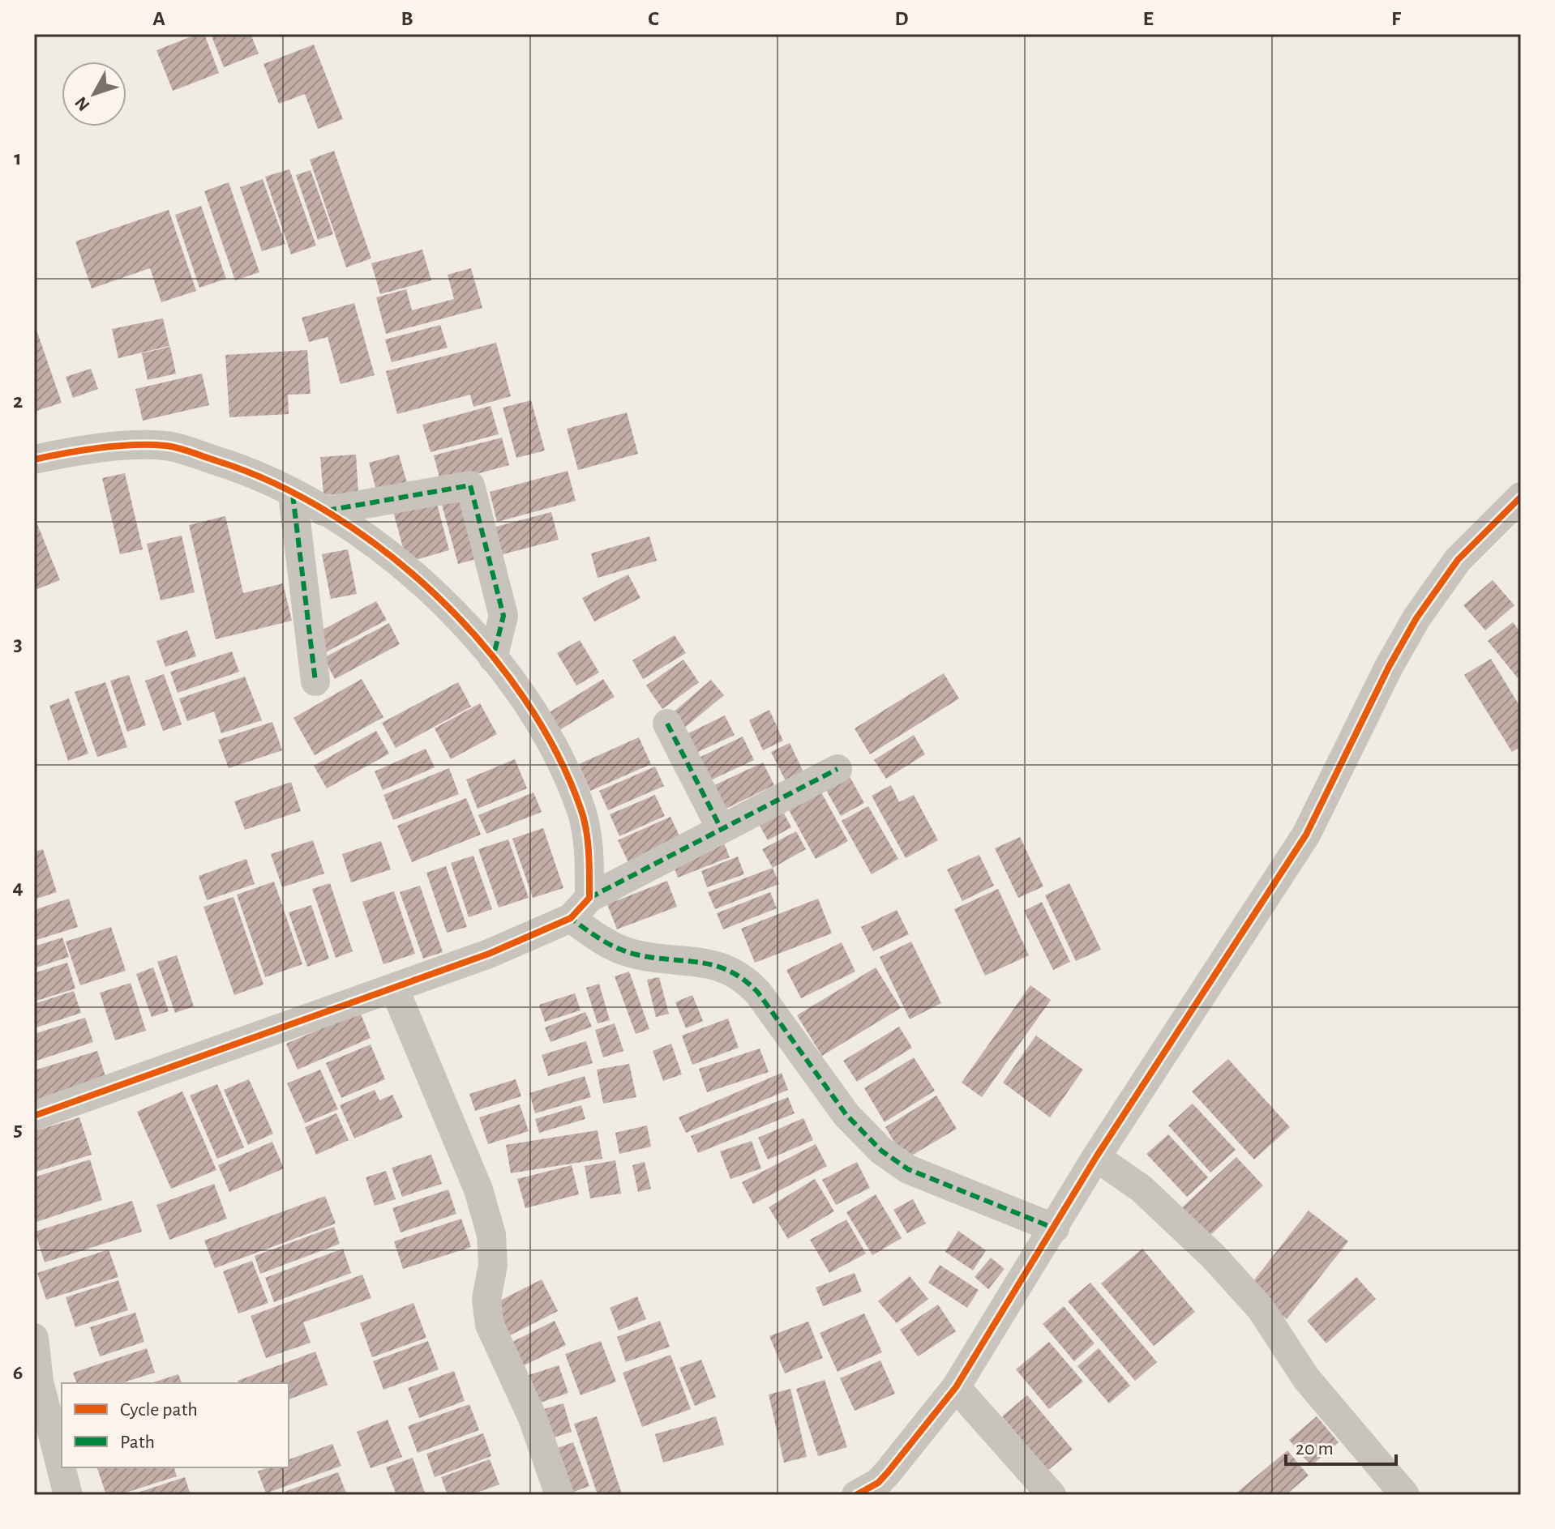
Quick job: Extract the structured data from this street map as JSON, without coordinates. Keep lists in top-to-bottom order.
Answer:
{
  "legend": ["Cycle path", "Path"],
  "scale_bar": "20 m",
  "north": "bottom left",
  "grid": {
    "columns": [
      "A",
      "B",
      "C",
      "D",
      "E",
      "F"
    ],
    "rows": [
      "1",
      "2",
      "3",
      "4",
      "5",
      "6"
    ]
  }
}
